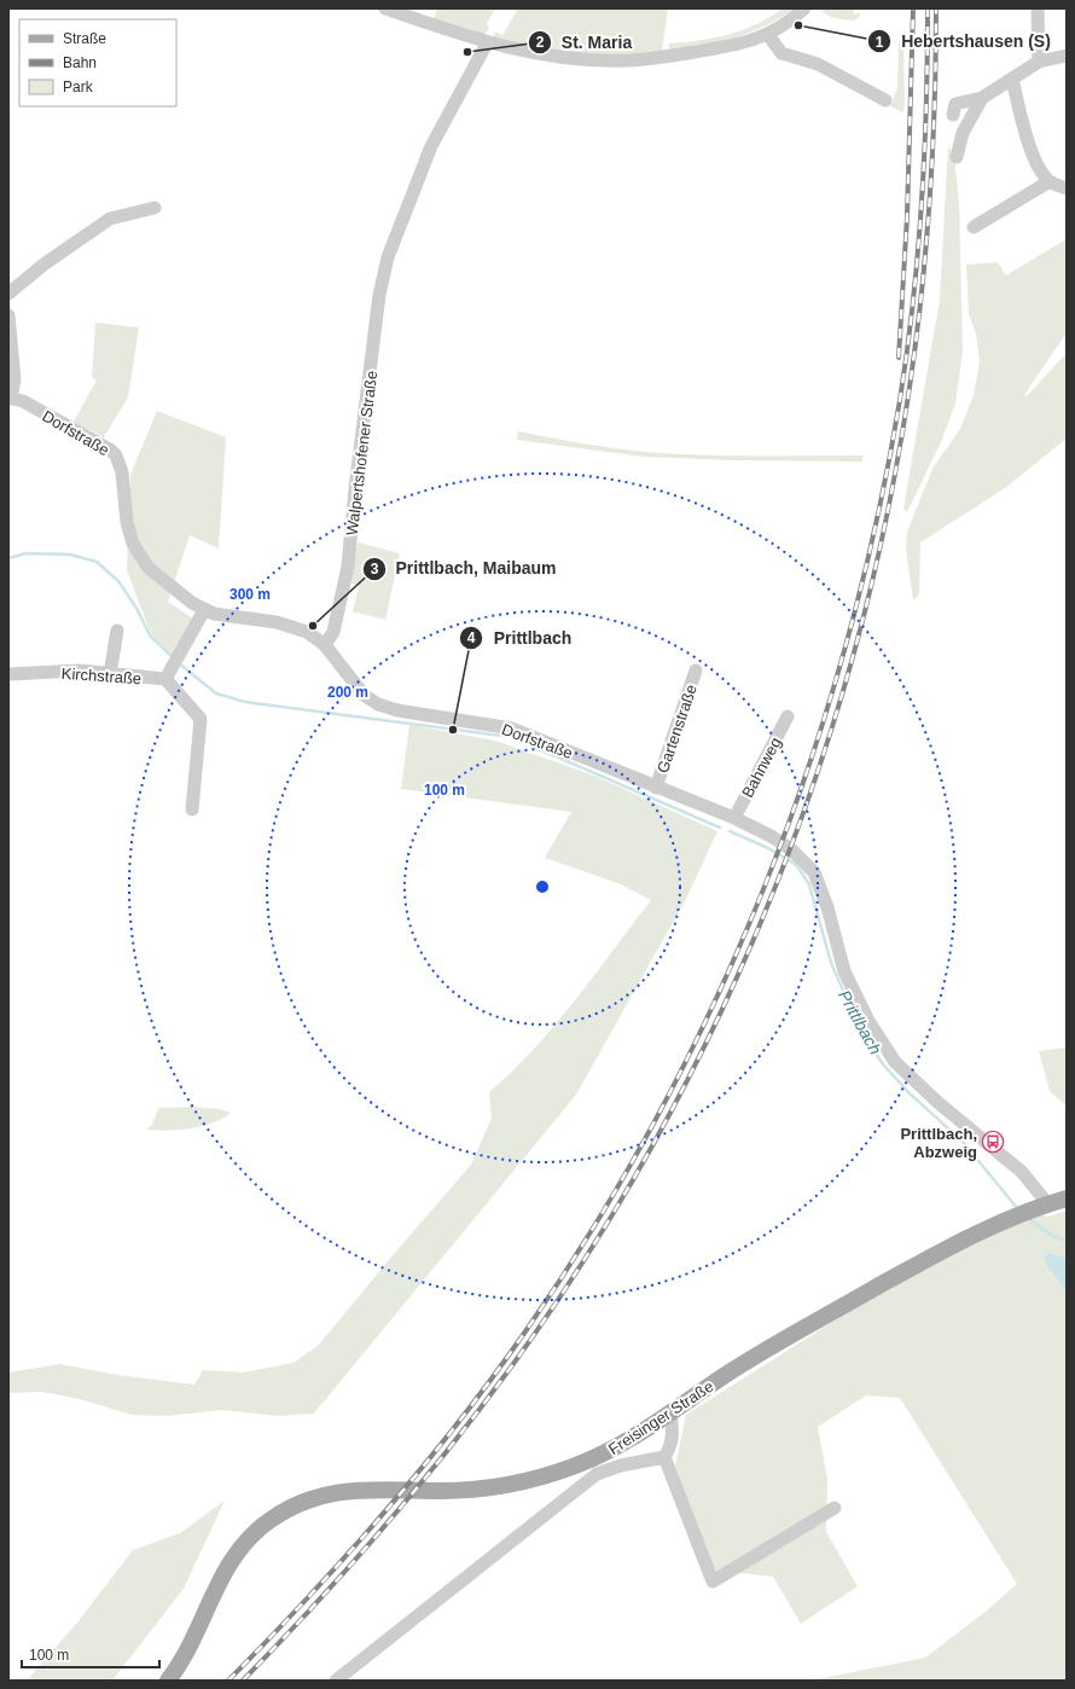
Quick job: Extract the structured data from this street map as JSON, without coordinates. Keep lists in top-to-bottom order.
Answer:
{
  "streets": {
    "main road": ["Freisinger Straße"],
    "street": [
      "Dorfstraße",
      "Walpertshofener Straße",
      "Kirchstraße",
      "Gartenstraße",
      "Bahnweg"
    ]
  },
  "crossings": [
    ["Dorfstraße", "Walpertshofener Straße"],
    ["Dorfstraße", "Gartenstraße"],
    ["Dorfstraße", "Bahnweg"],
    ["Dorfstraße", "Freisinger Straße"]
  ],
  "water": ["Prittlbach"],
  "places": {
    "other": [
      "Hebertshausen (S)",
      "St. Maria",
      "Prittlbach, Maibaum",
      "Prittlbach"
    ],
    "bus stop": ["Prittlbach, Abzweig"]
  },
  "legend": ["Straße", "Bahn", "Park"],
  "scale_bar": "100 m",
  "rings": ["300 m", "200 m", "100 m"]
}
